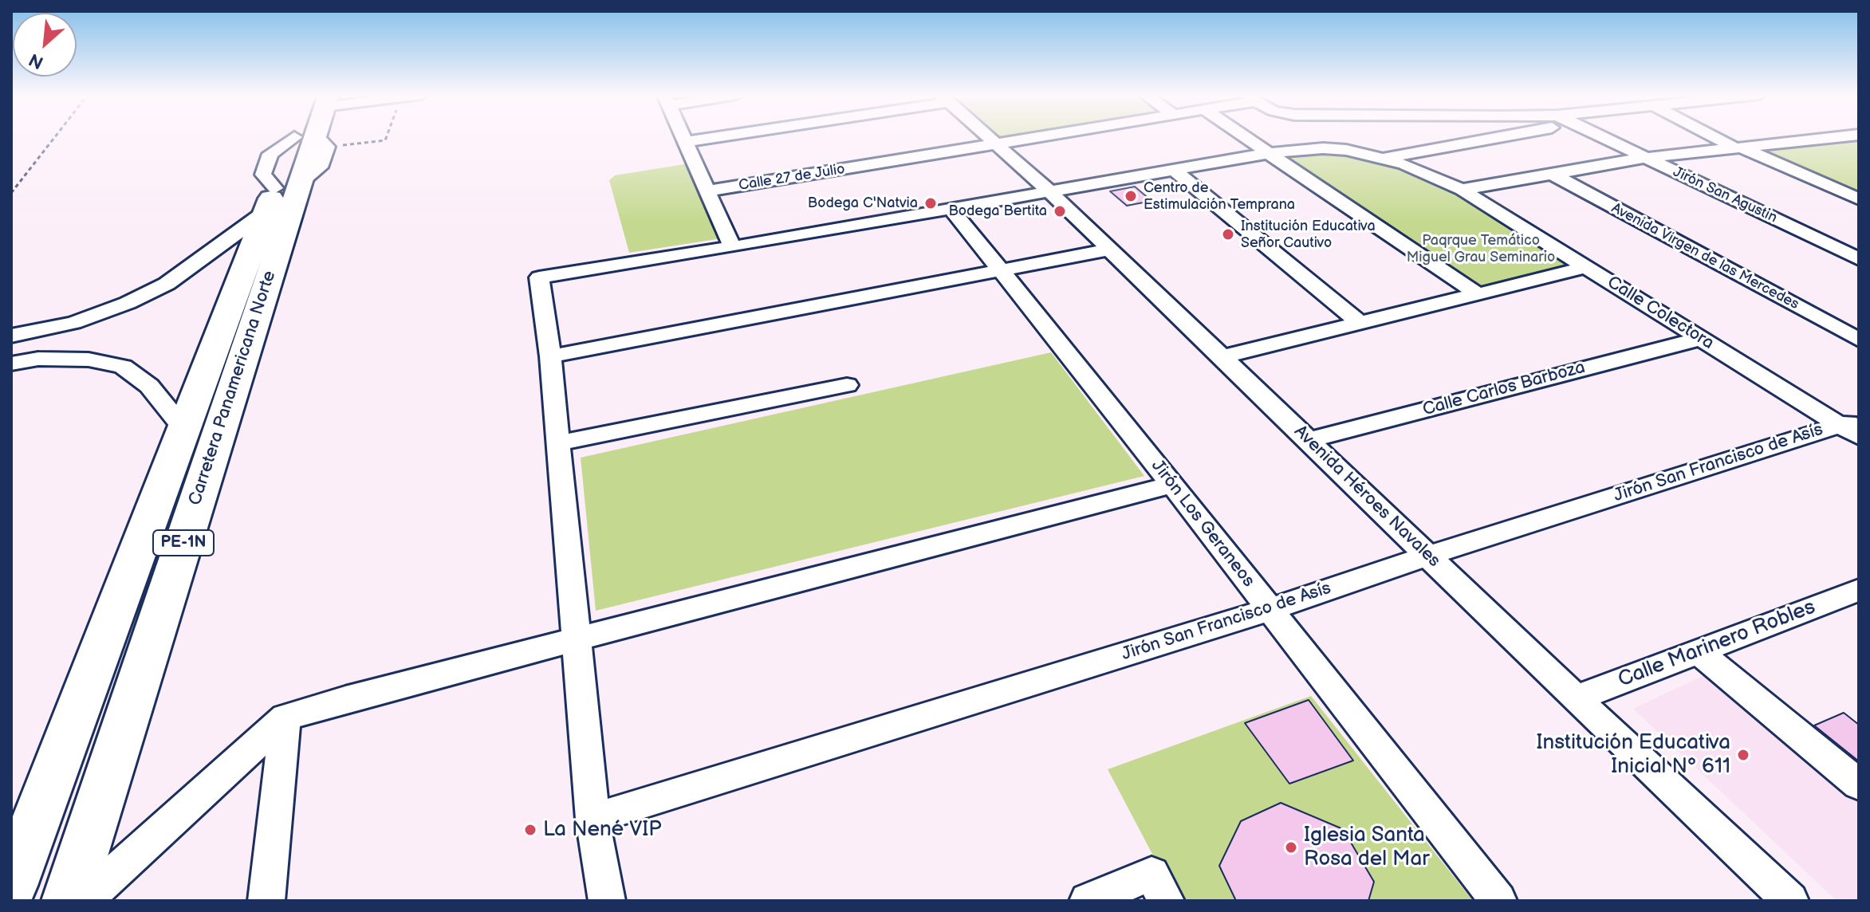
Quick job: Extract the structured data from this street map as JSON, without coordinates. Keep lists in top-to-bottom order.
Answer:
{
  "streets": {
    "highway": ["Carretera Panamericana Norte", "PE-1N"],
    "street": [
      "Calle 27 de Julio",
      "Jirón San Agustin",
      "Avenida Virgen de las Mercedes",
      "Calle Colectora",
      "Calle Carlos Barboza",
      "Jirón San Francisco de Asís",
      "Avenida Héroes Navales",
      "Jirón Los Geraneos",
      "Calle Marinero Robles"
    ]
  },
  "crossings": [
    ["Calle 27 de Julio", "Avenida Héroes Navales"],
    ["Calle Colectora", "Calle Carlos Barboza"],
    ["Calle Colectora", "Jirón San Francisco de Asís"],
    ["Calle Carlos Barboza", "Avenida Héroes Navales"],
    ["Jirón San Francisco de Asís", "Avenida Héroes Navales"],
    ["Jirón San Francisco de Asís", "Jirón Los Geraneos"],
    ["Avenida Héroes Navales", "Calle Marinero Robles"]
  ],
  "parks": ["Paqrque Temático Miguel Grau Seminario"],
  "places": [
    "Centro de Estimulación Temprana",
    "Bodega C'Natvia",
    "Bodega Bertita",
    "Institución Educativa Señor Cautivo",
    "Institución Educativa Inicial Nº 611",
    "La Nené VIP",
    "Iglesia Santa Rosa del Mar"
  ],
  "north": "bottom left"
}
